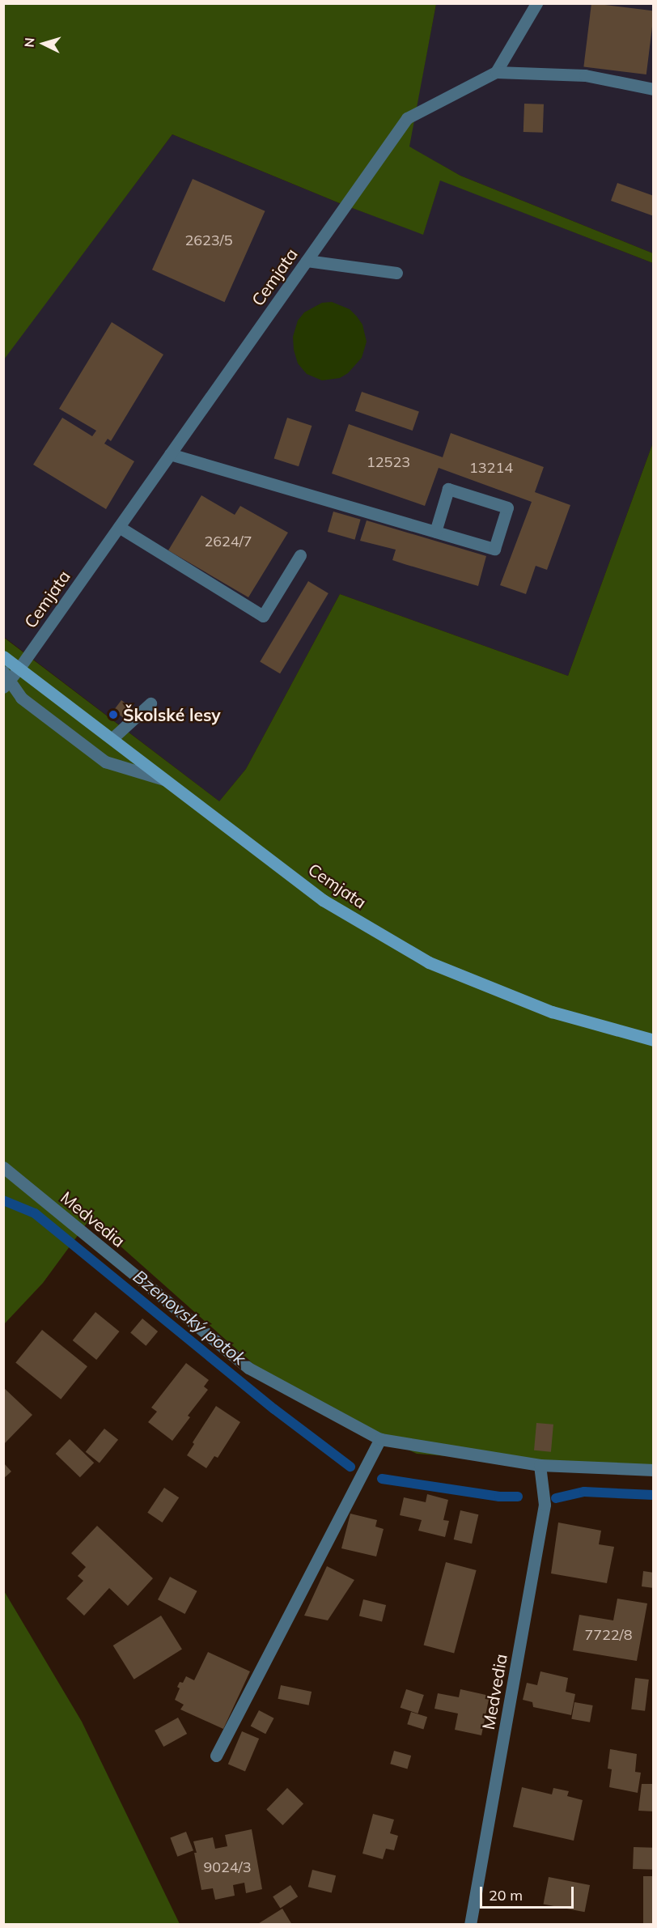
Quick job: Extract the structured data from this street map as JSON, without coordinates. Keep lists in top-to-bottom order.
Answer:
{
  "streets": {
    "main road": ["Cemjata"],
    "street": ["Medvedia"]
  },
  "water": ["Bzenovský potok"],
  "places": ["Školské lesy"],
  "house_numbers": [
    "2623/5",
    "12523",
    "13214",
    "2624/7",
    "7722/8",
    "9024/3"
  ],
  "scale_bar": "20 m",
  "north": "left"
}
